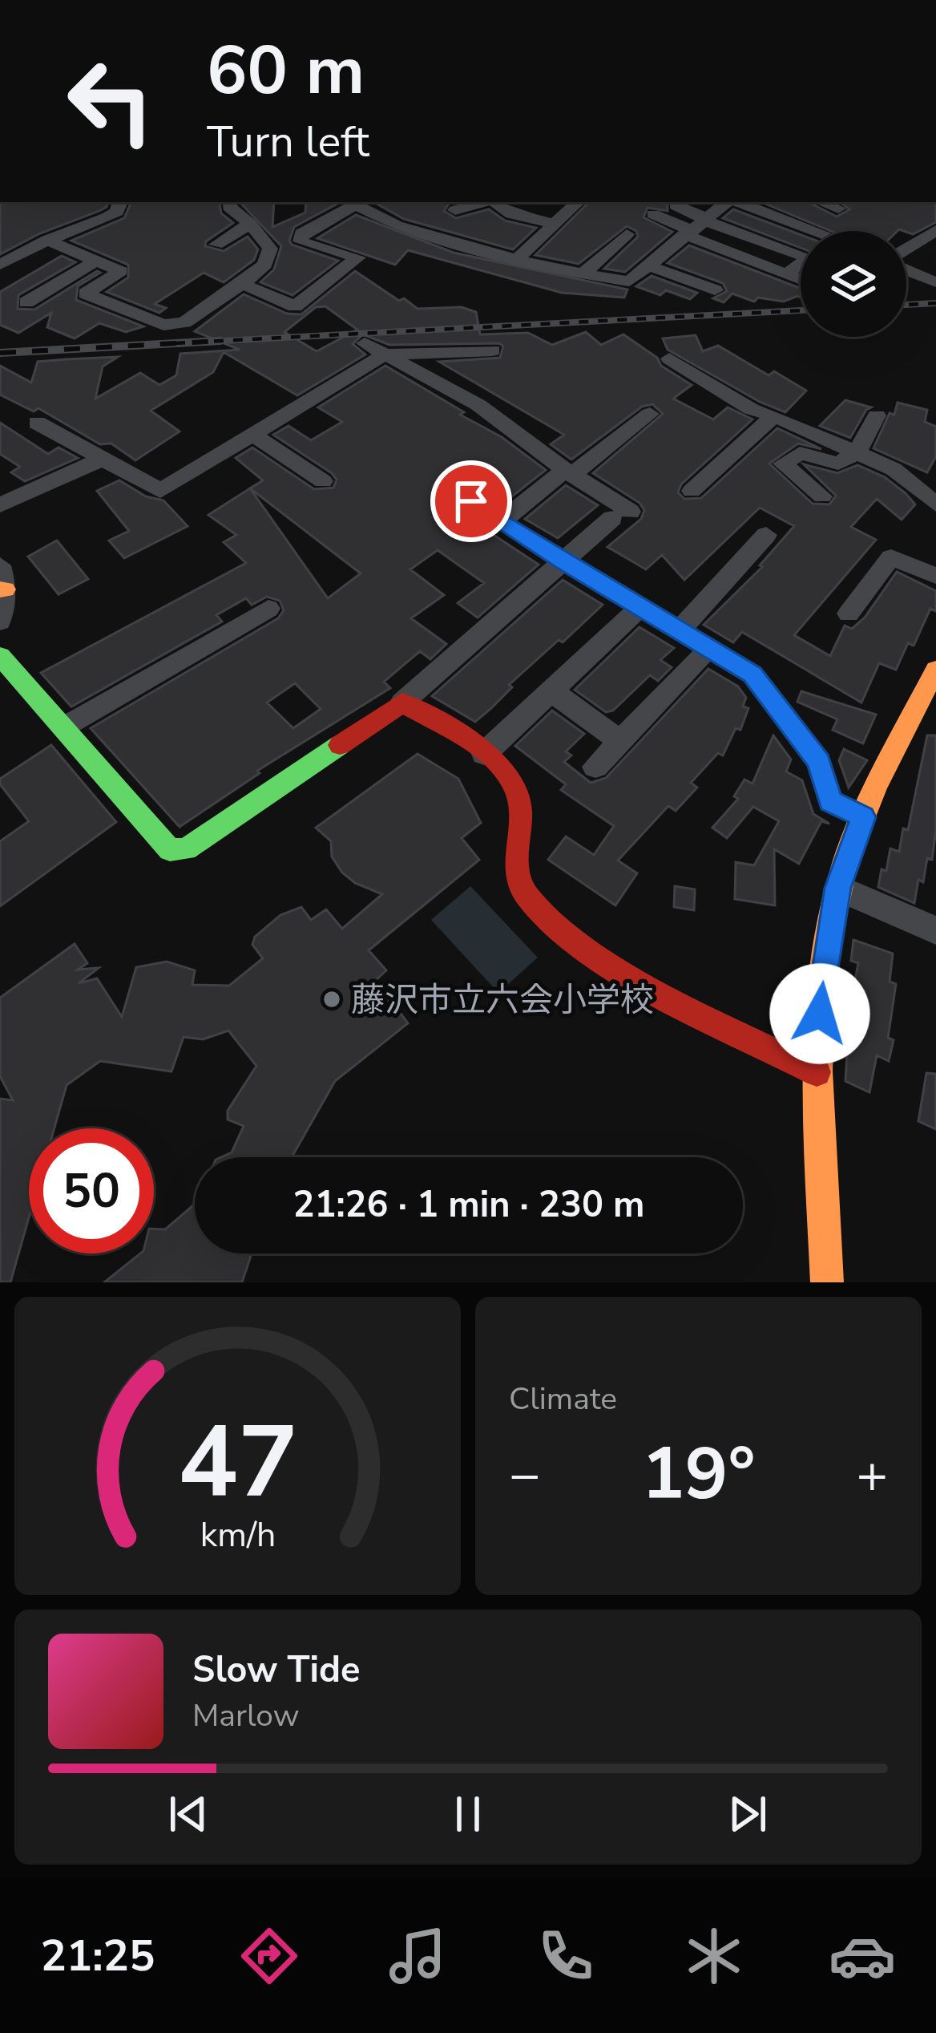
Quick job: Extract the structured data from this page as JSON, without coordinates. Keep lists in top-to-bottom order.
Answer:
{
  "places": ["藤沢市立六会小学校"],
  "page": {
    "turn": ["60 m", "Turn left"],
    "limit": "50",
    "trip": "21:26 · 1 min · 230 m",
    "tile": "Climate",
    "heat": ["−", "19°", "+"],
    "song": ["Slow Tide", "Marlow"],
    "tabs": "21:25",
    "gauge": ["47", "km/h"]
  }
}
